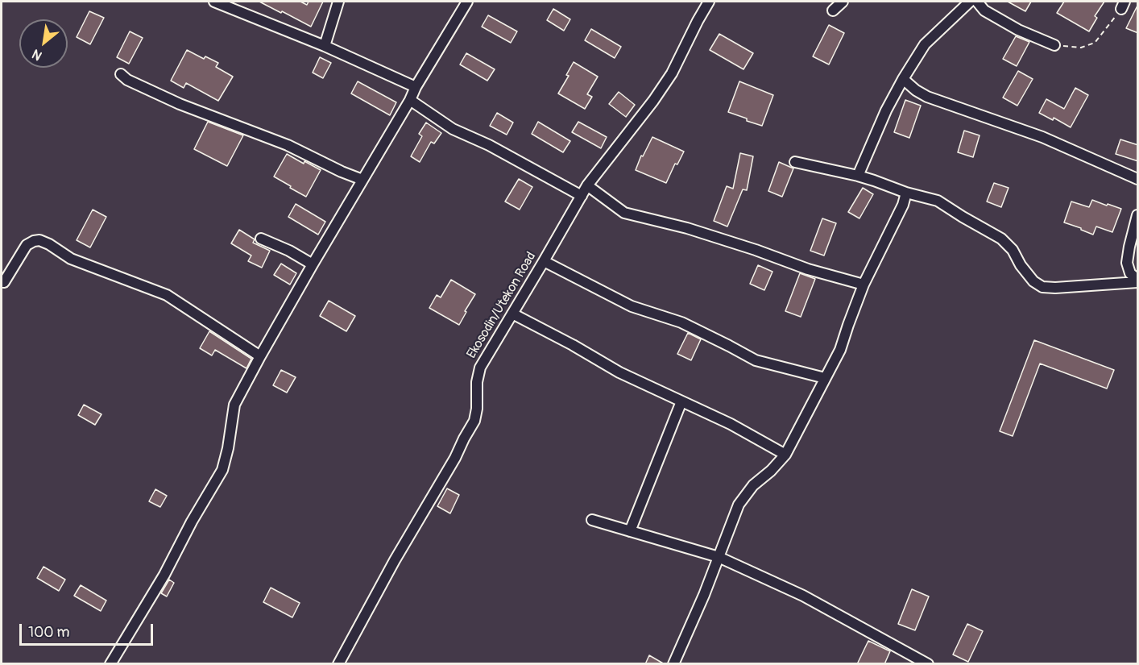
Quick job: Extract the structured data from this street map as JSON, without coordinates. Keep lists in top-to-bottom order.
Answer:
{
  "streets": {
    "street": ["Ekosodin/Utekon Road"]
  },
  "scale_bar": "100 m",
  "north": "bottom left"
}
